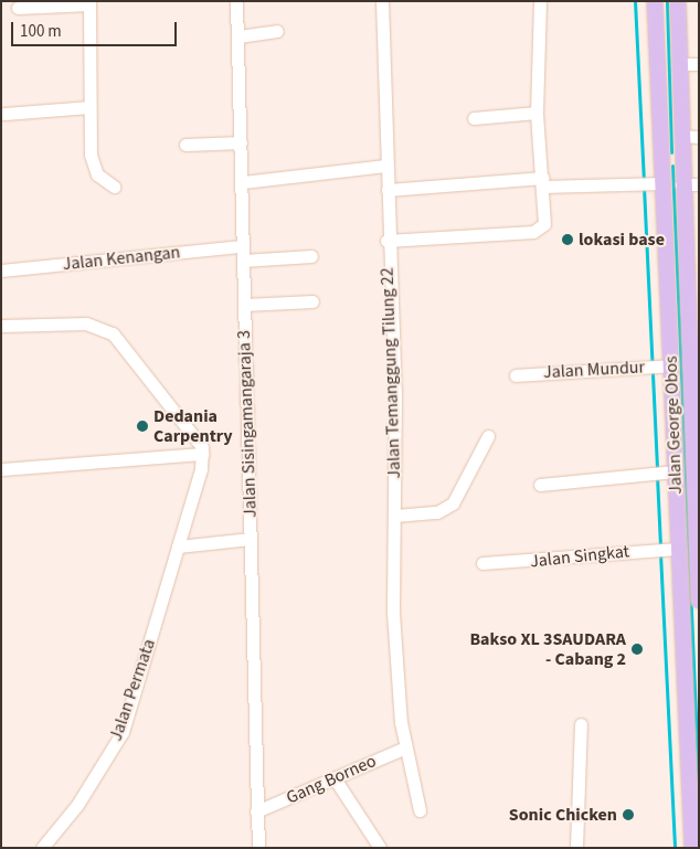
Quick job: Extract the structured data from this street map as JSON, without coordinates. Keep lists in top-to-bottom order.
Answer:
{
  "streets": {
    "main road": ["Jalan George Obos"],
    "street": [
      "Jalan Kenangan",
      "Jalan Mundur",
      "Jalan Temanggung Tilung 22",
      "Jalan Sisingamangaraja 3",
      "Jalan Singkat",
      "Jalan Permata",
      "Gang Borneo"
    ]
  },
  "crossings": [
    ["Jalan Kenangan", "Jalan Sisingamangaraja 3"],
    ["Jalan Mundur", "Jalan George Obos"],
    ["Jalan Temanggung Tilung 22", "Gang Borneo"],
    ["Jalan Sisingamangaraja 3", "Gang Borneo"],
    ["Jalan George Obos", "Jalan Singkat"]
  ],
  "places": [
    "lokasi base",
    "Dedania Carpentry",
    "Bakso XL 3SAUDARA - Cabang 2",
    "Sonic Chicken"
  ],
  "scale_bar": "100 m"
}
